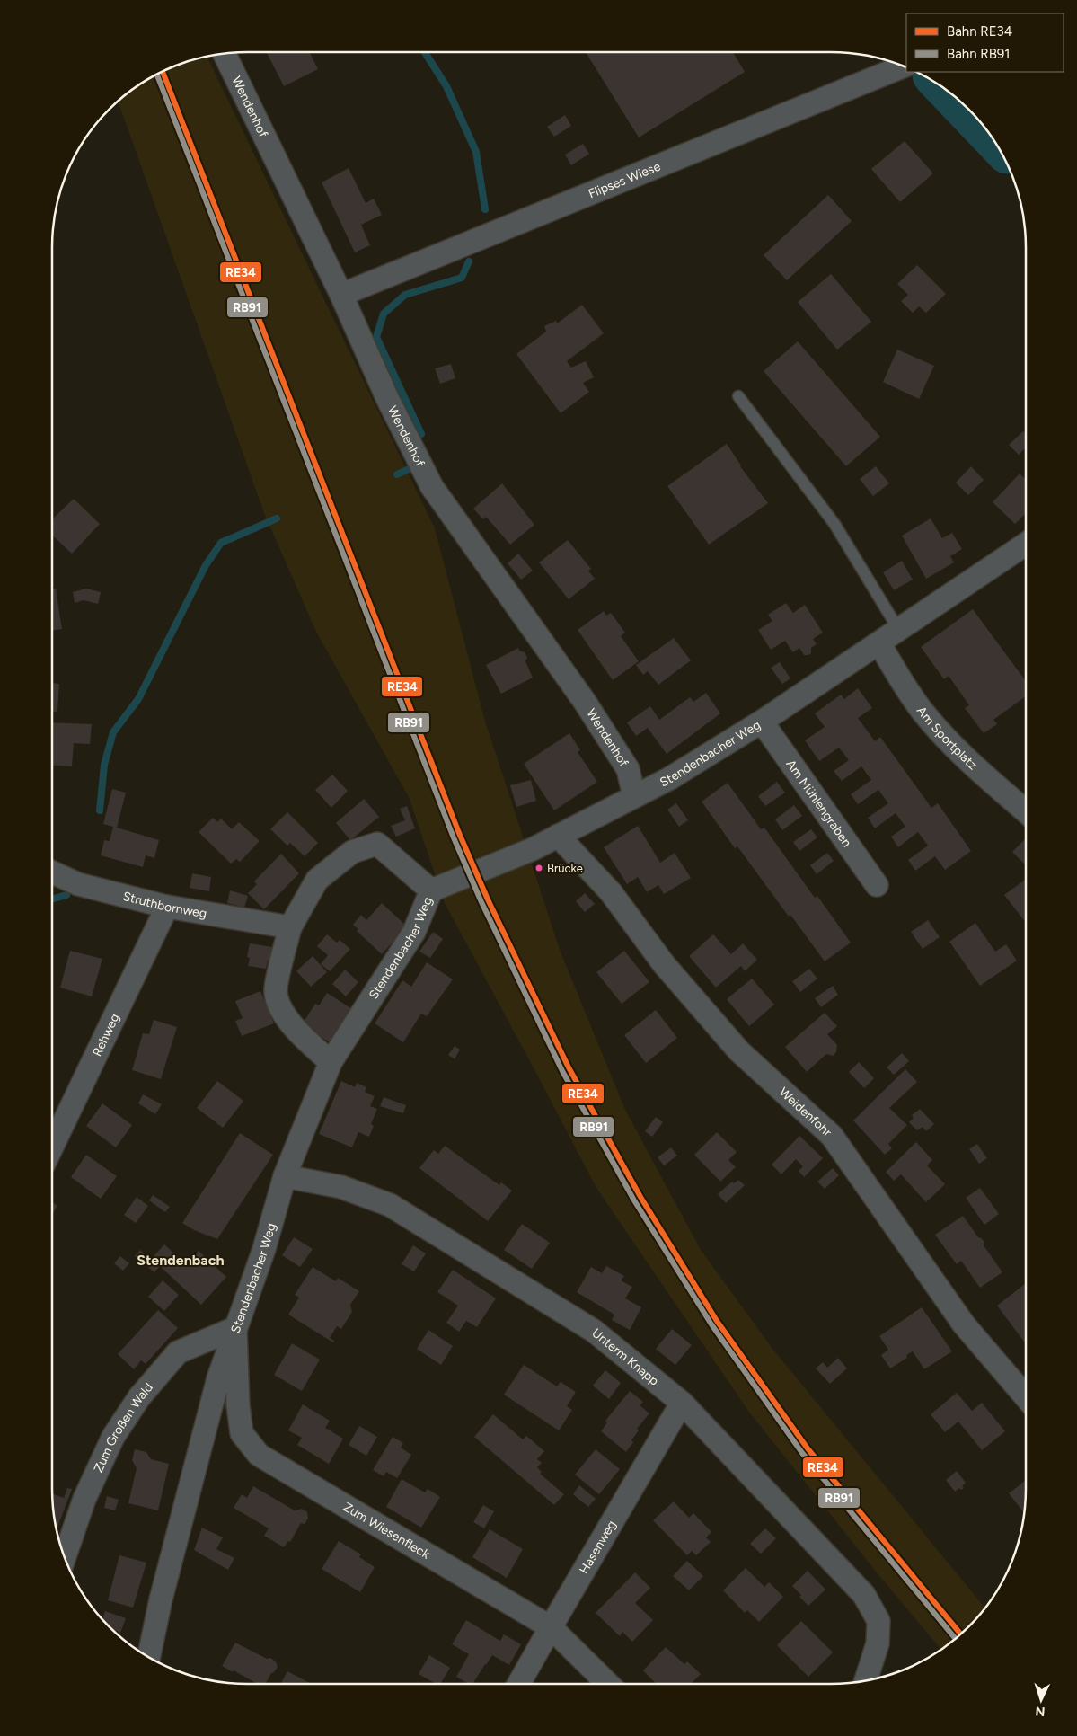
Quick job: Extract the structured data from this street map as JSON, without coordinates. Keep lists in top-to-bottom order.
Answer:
{
  "streets": {
    "street": [
      "Wendenhof",
      "Flipses Wiese",
      "Am Sportplatz",
      "Stendenbacher Weg",
      "Am Mühlengraben",
      "Struthbornweg",
      "Rehweg",
      "Weidenfohr",
      "Unterm Knapp",
      "Zum Großen Wald",
      "Zum Wiesenfleck",
      "Hasenweg"
    ]
  },
  "crossings": [
    ["Wendenhof", "Flipses Wiese"],
    ["Wendenhof", "Stendenbacher Weg"],
    ["Am Sportplatz", "Stendenbacher Weg"],
    ["Stendenbacher Weg", "Am Mühlengraben"],
    ["Stendenbacher Weg", "Weidenfohr"],
    ["Stendenbacher Weg", "Unterm Knapp"],
    ["Stendenbacher Weg", "Zum Großen Wald"],
    ["Stendenbacher Weg", "Zum Wiesenfleck"],
    ["Struthbornweg", "Rehweg"],
    ["Unterm Knapp", "Hasenweg"],
    ["Zum Großen Wald", "Zum Wiesenfleck"],
    ["Zum Wiesenfleck", "Hasenweg"]
  ],
  "districts": ["Stendenbach"],
  "places": ["Brücke"],
  "lines": ["rail line RE34", "rail line RB91"],
  "legend": ["Bahn RE34", "Bahn RB91"],
  "north": "bottom"
}
